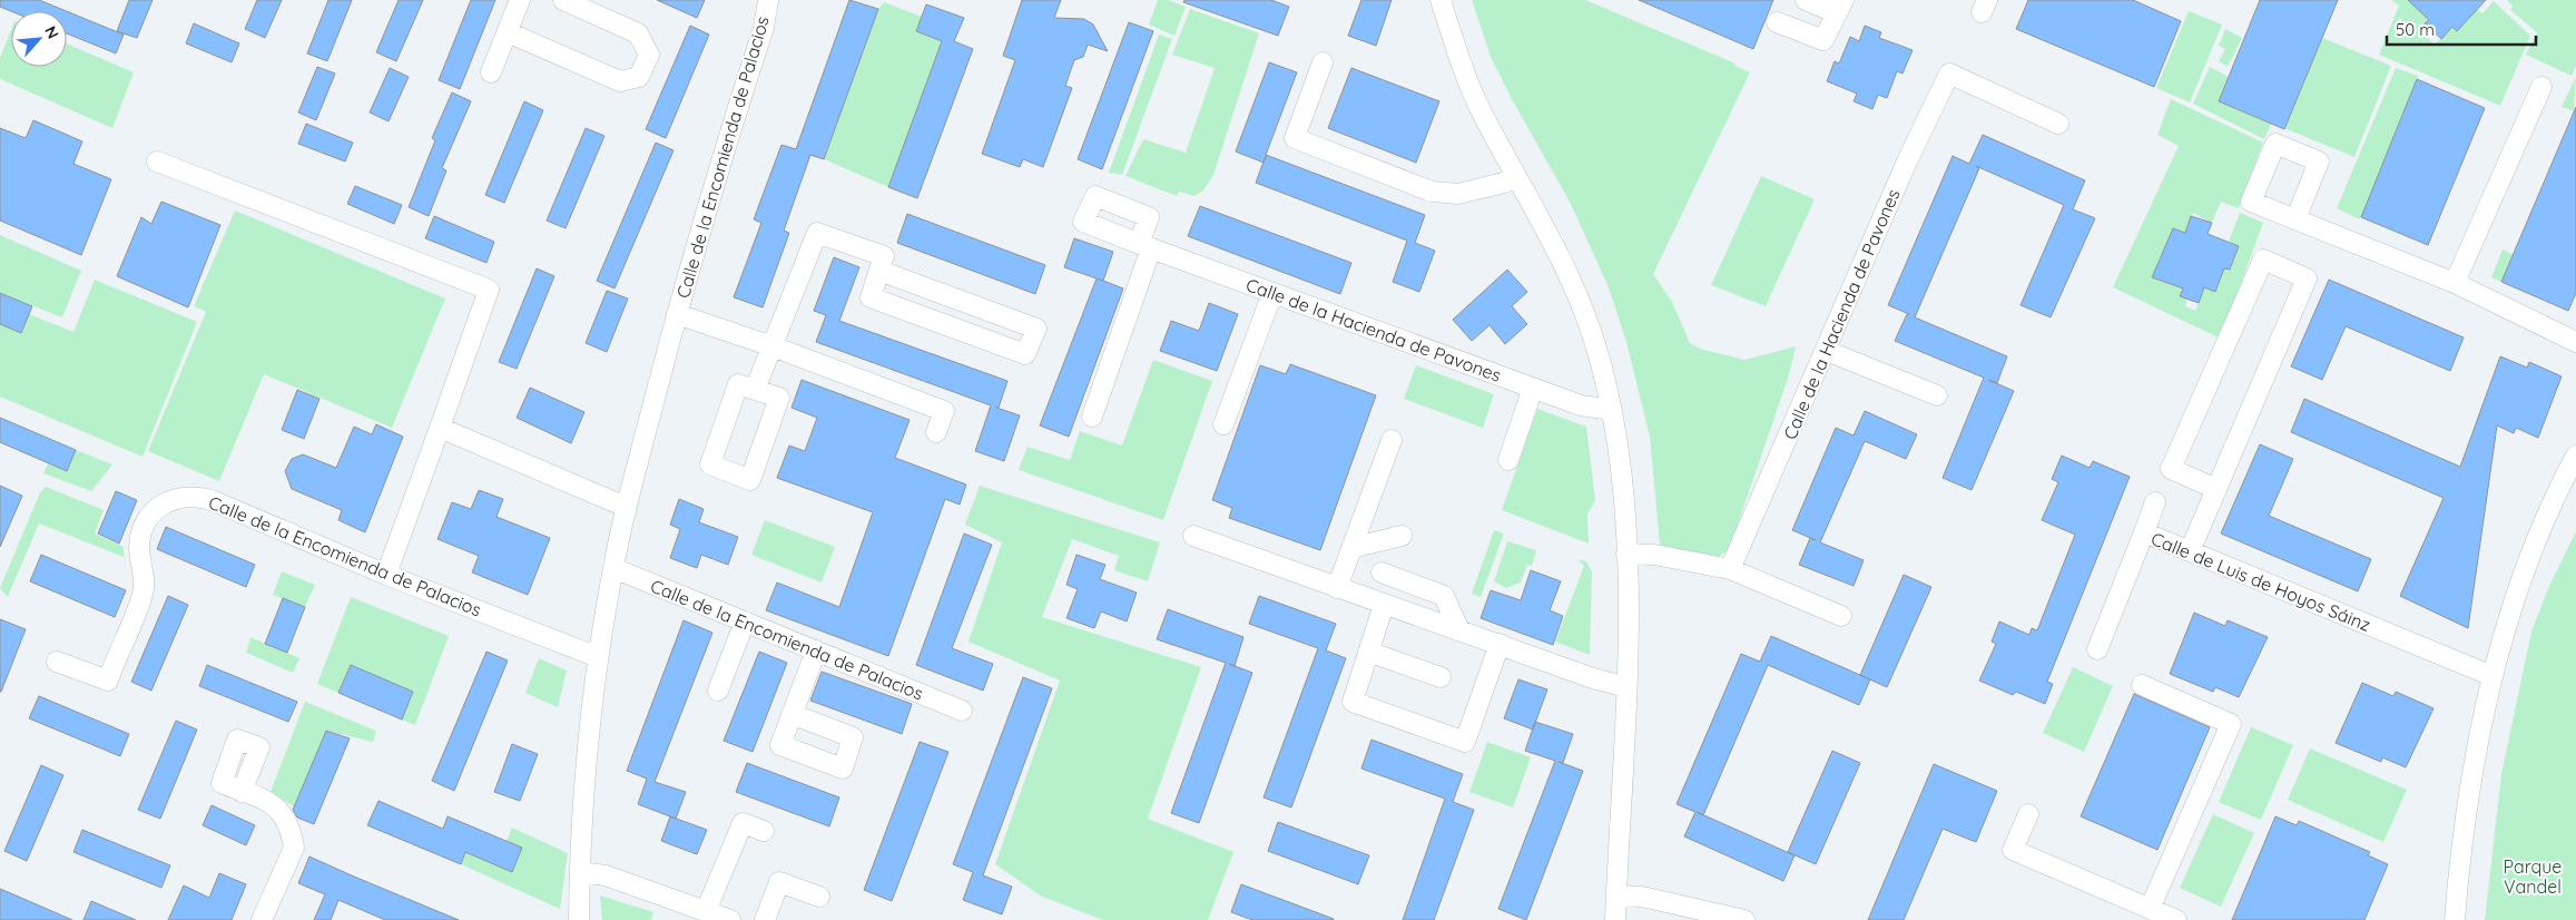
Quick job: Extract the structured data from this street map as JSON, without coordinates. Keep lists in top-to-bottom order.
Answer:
{
  "streets": {
    "street": ["Calle de la Encomienda de Palacios", "Calle de la Hacienda de Pavones", "Calle de Luis de Hoyos Sáinz"]
  },
  "parks": ["Parque Vandel"],
  "scale_bar": "50 m",
  "north": "top right"
}
